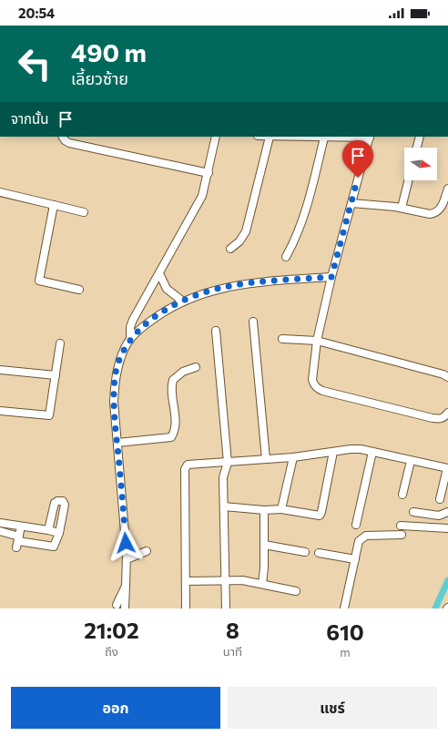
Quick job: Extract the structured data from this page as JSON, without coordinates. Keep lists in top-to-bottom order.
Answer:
{
  "north": "right",
  "page": {
    "status": "20:54",
    "turn": ["490 m", "เลี้ยวซ้าย"],
    "then": "จากนั้น",
    "eta": [
      "21:02",
      "ถึง",
      "8",
      "นาที",
      "610",
      "m"
    ],
    "buttons": ["ออก", "แชร์"]
  }
}
